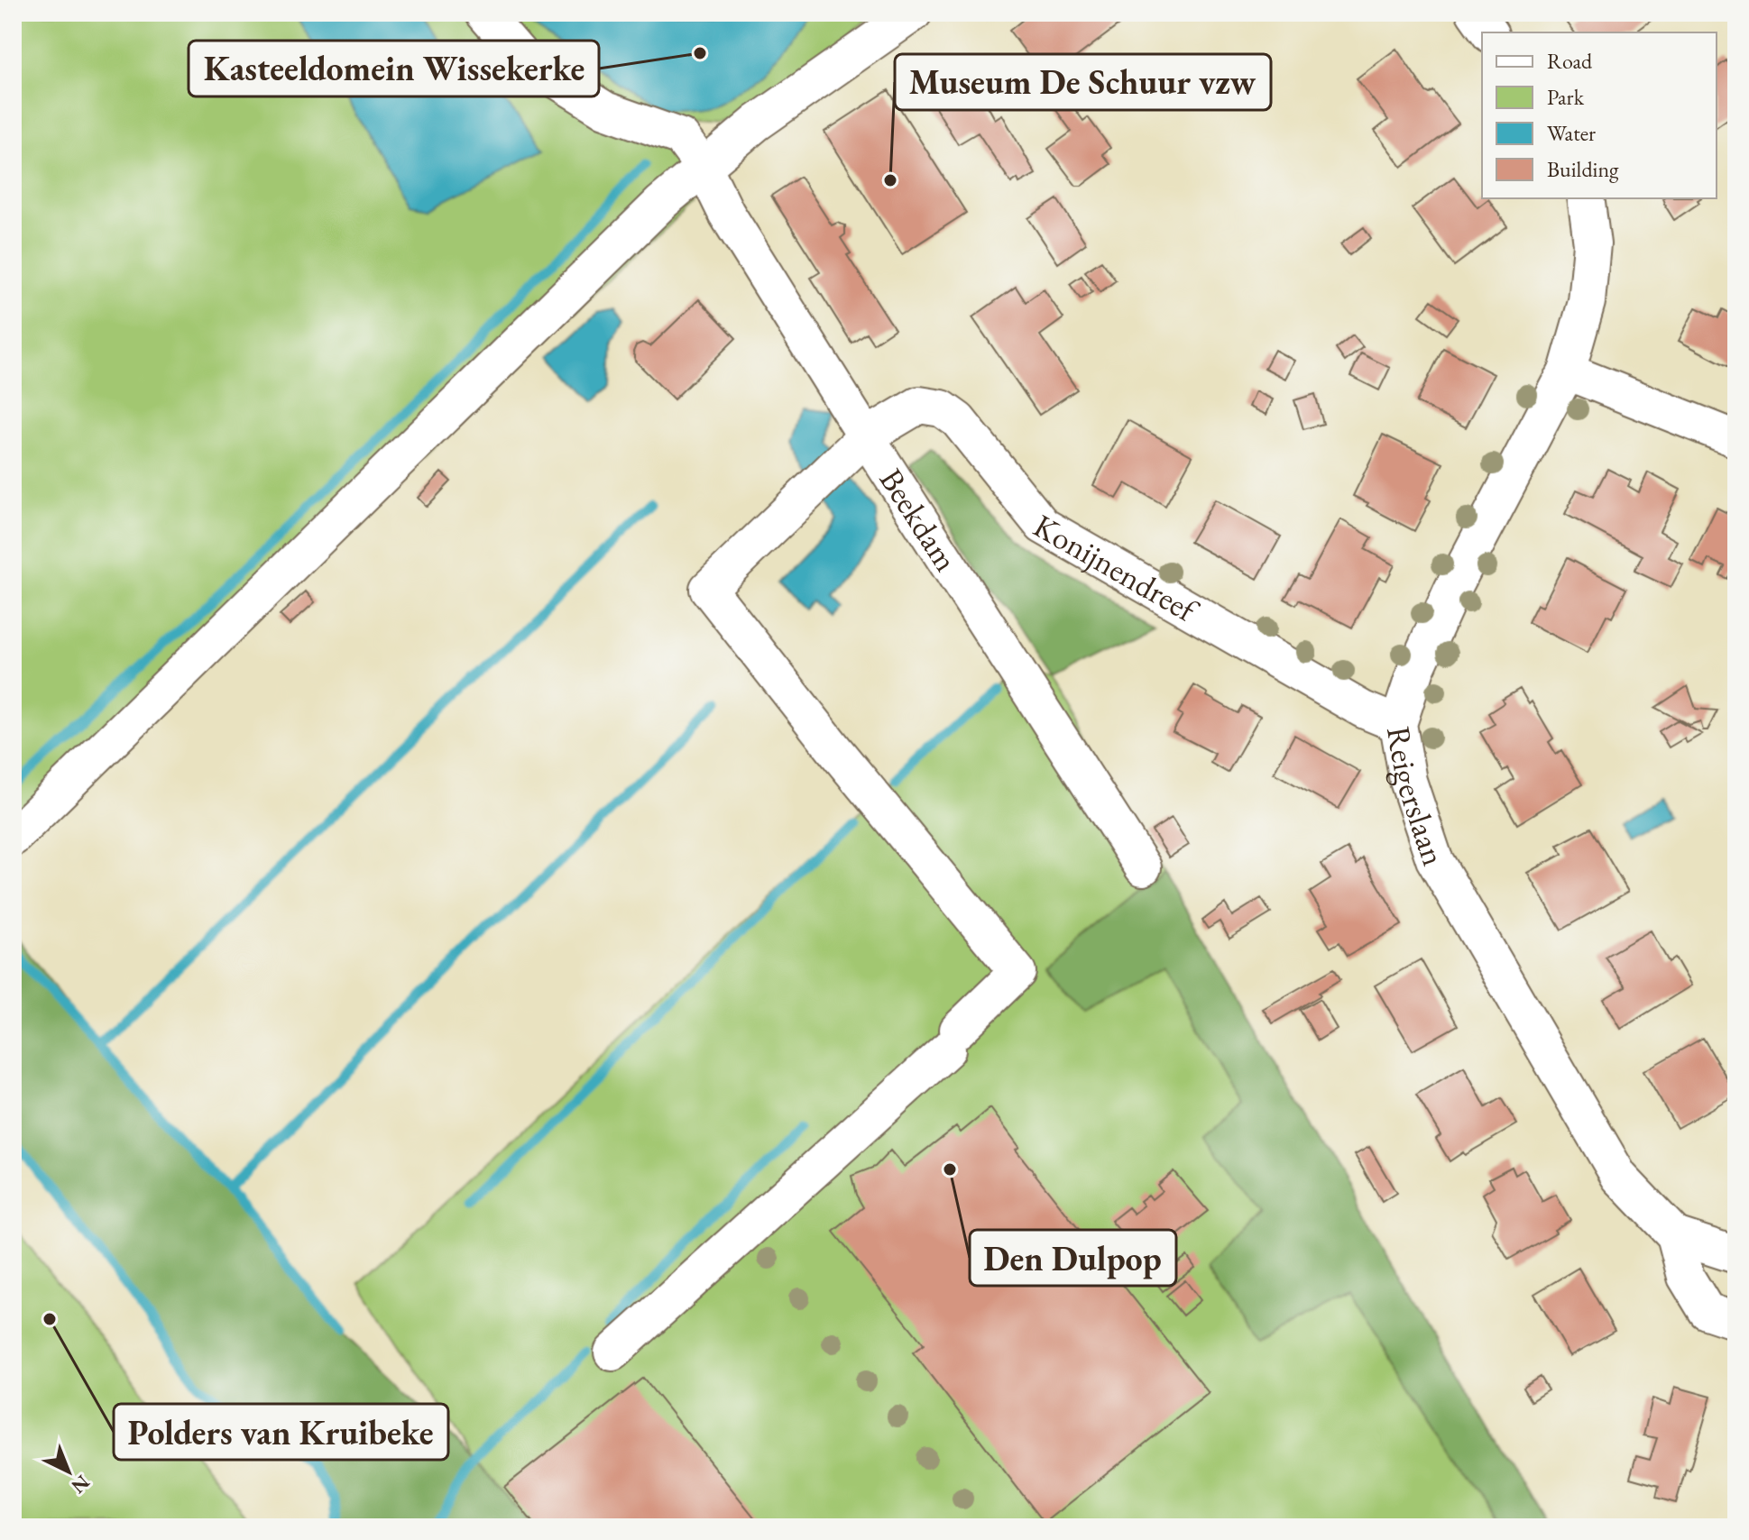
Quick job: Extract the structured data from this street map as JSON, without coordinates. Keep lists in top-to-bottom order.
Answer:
{
  "streets": {
    "street": ["Beekdam", "Konijnendreef", "Reigerslaan"]
  },
  "crossings": [
    ["Beekdam", "Konijnendreef"],
    ["Konijnendreef", "Reigerslaan"]
  ],
  "places": [
    "Kasteeldomein Wissekerke",
    "Museum De Schuur vzw",
    "Den Dulpop",
    "Polders van Kruibeke"
  ],
  "legend": [
    "Road",
    "Park",
    "Water",
    "Building"
  ],
  "north": "bottom right"
}
